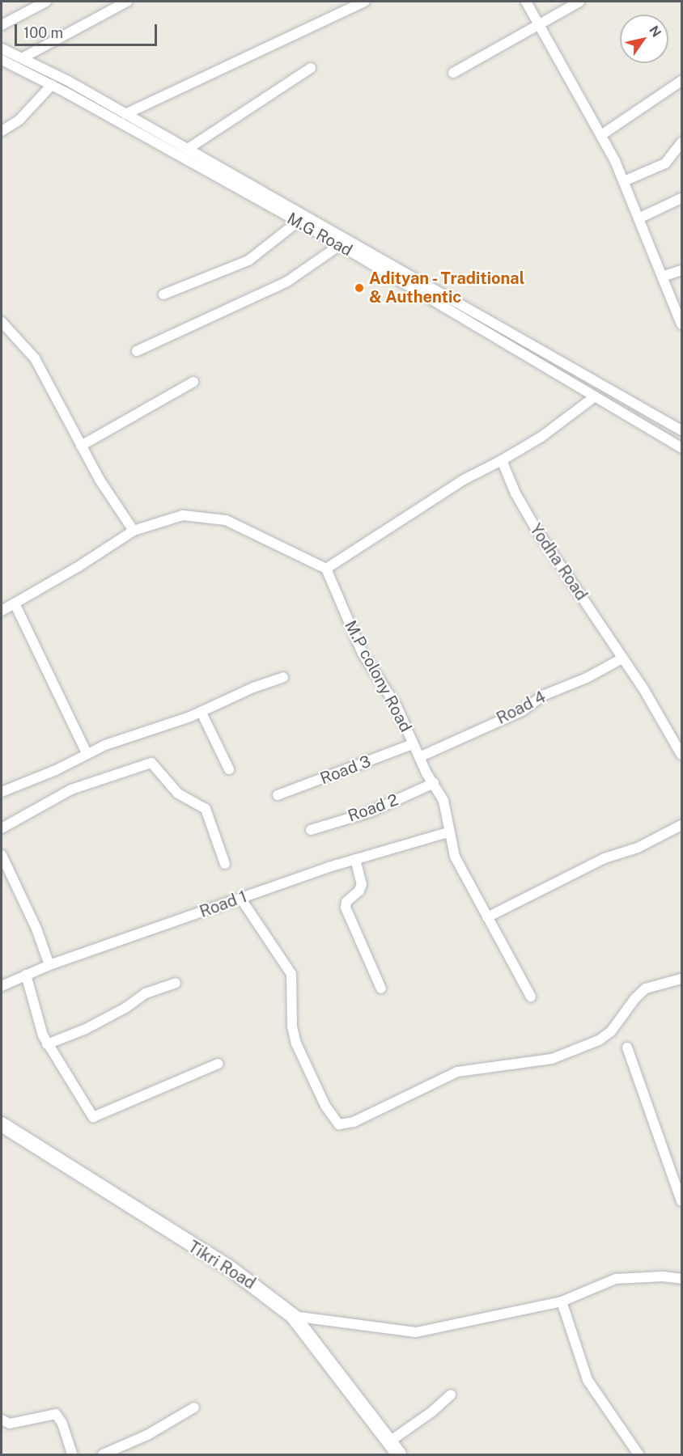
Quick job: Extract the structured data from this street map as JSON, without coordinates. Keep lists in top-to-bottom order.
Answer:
{
  "streets": {
    "street": [
      "M.G Road",
      "Yodha Road",
      "M.P colony Road",
      "Road 4",
      "Road 3",
      "Road 2",
      "Road 1",
      "Tikri Road"
    ]
  },
  "crossings": [
    ["Yodha Road", "Road 4"],
    ["M.P colony Road", "Road 4"],
    ["M.P colony Road", "Road 3"],
    ["M.P colony Road", "Road 2"],
    ["M.P colony Road", "Road 1"]
  ],
  "places": ["Adityan - Traditional & Authentic"],
  "scale_bar": "100 m",
  "north": "top right"
}
